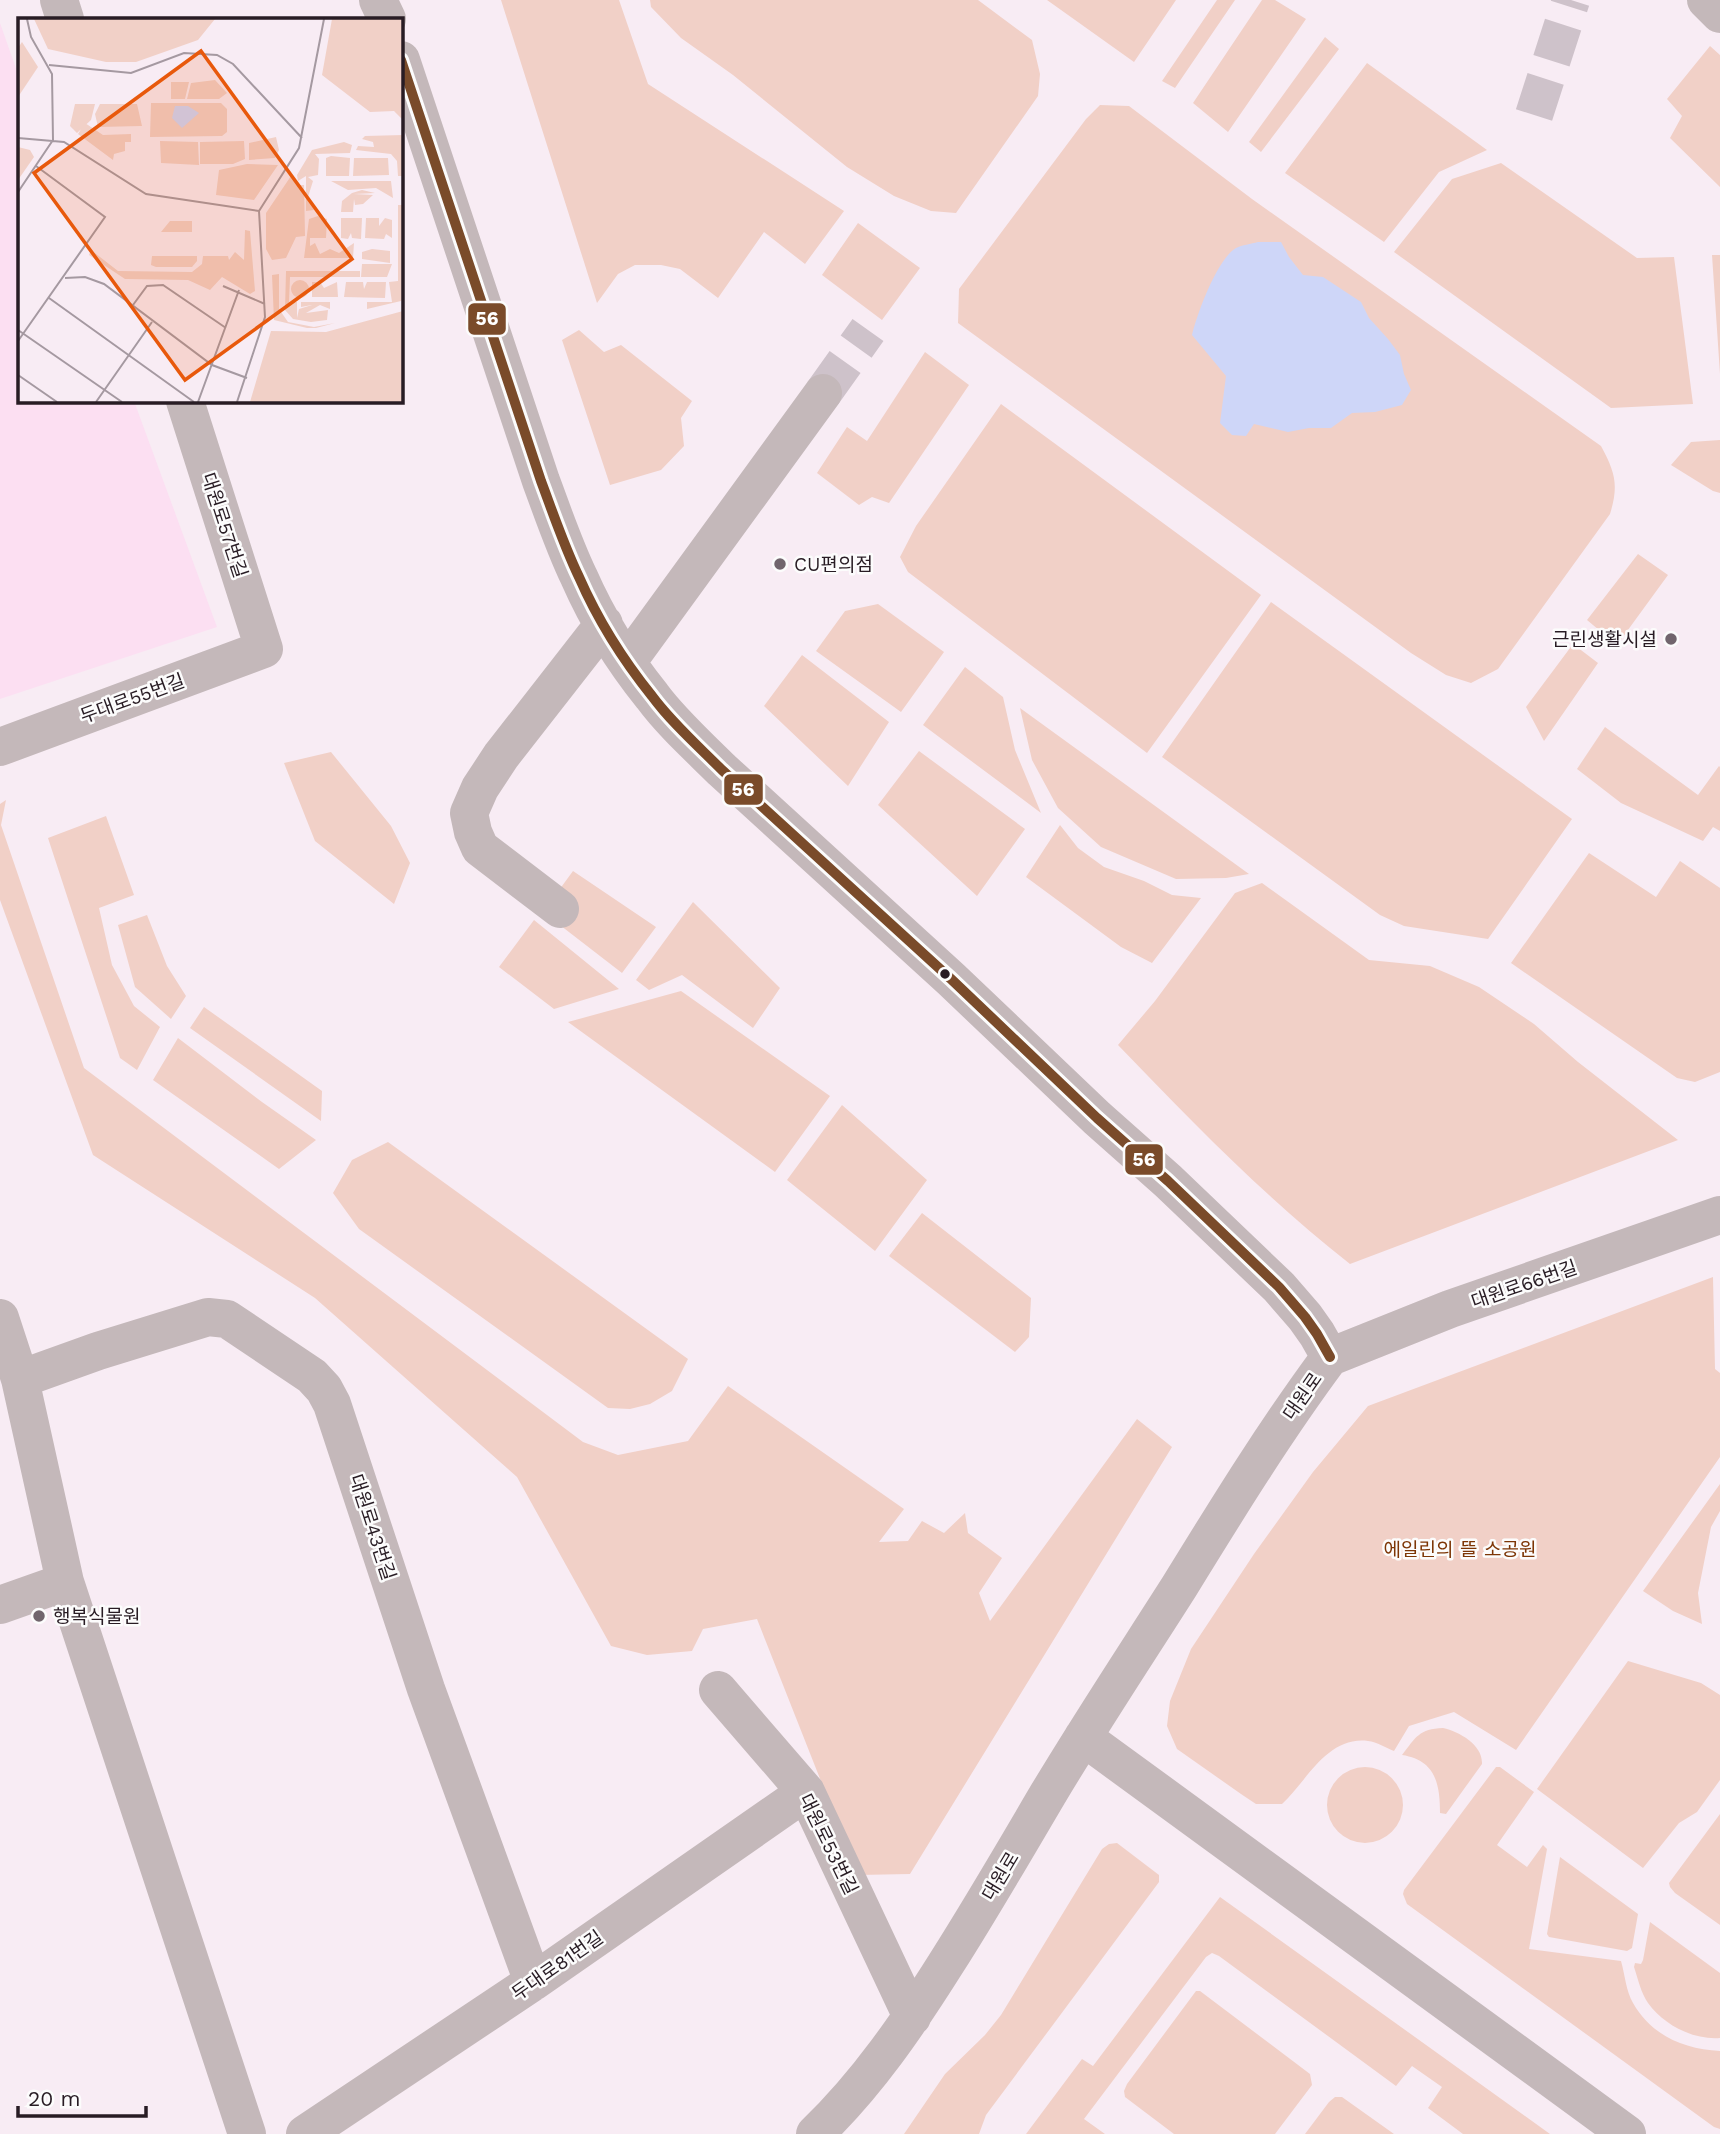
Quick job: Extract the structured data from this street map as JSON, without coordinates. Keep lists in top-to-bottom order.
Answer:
{
  "streets": {
    "street": [
      "대원로57번길",
      "두대로55번길",
      "대원로66번길",
      "대원로",
      "대원로43번길",
      "대원로53번길",
      "두대로81번길"
    ]
  },
  "crossings": [
    ["대원로57번길", "두대로55번길"],
    ["대원로66번길", "대원로"],
    ["대원로", "대원로53번길"],
    ["대원로43번길", "두대로81번길"],
    ["대원로53번길", "두대로81번길"]
  ],
  "parks": ["에일린의 뜰 소공원"],
  "places": ["CU편의점", "근린생활시설", "행복식물원"],
  "lines": ["transit line 56"],
  "scale_bar": "20 m"
}
